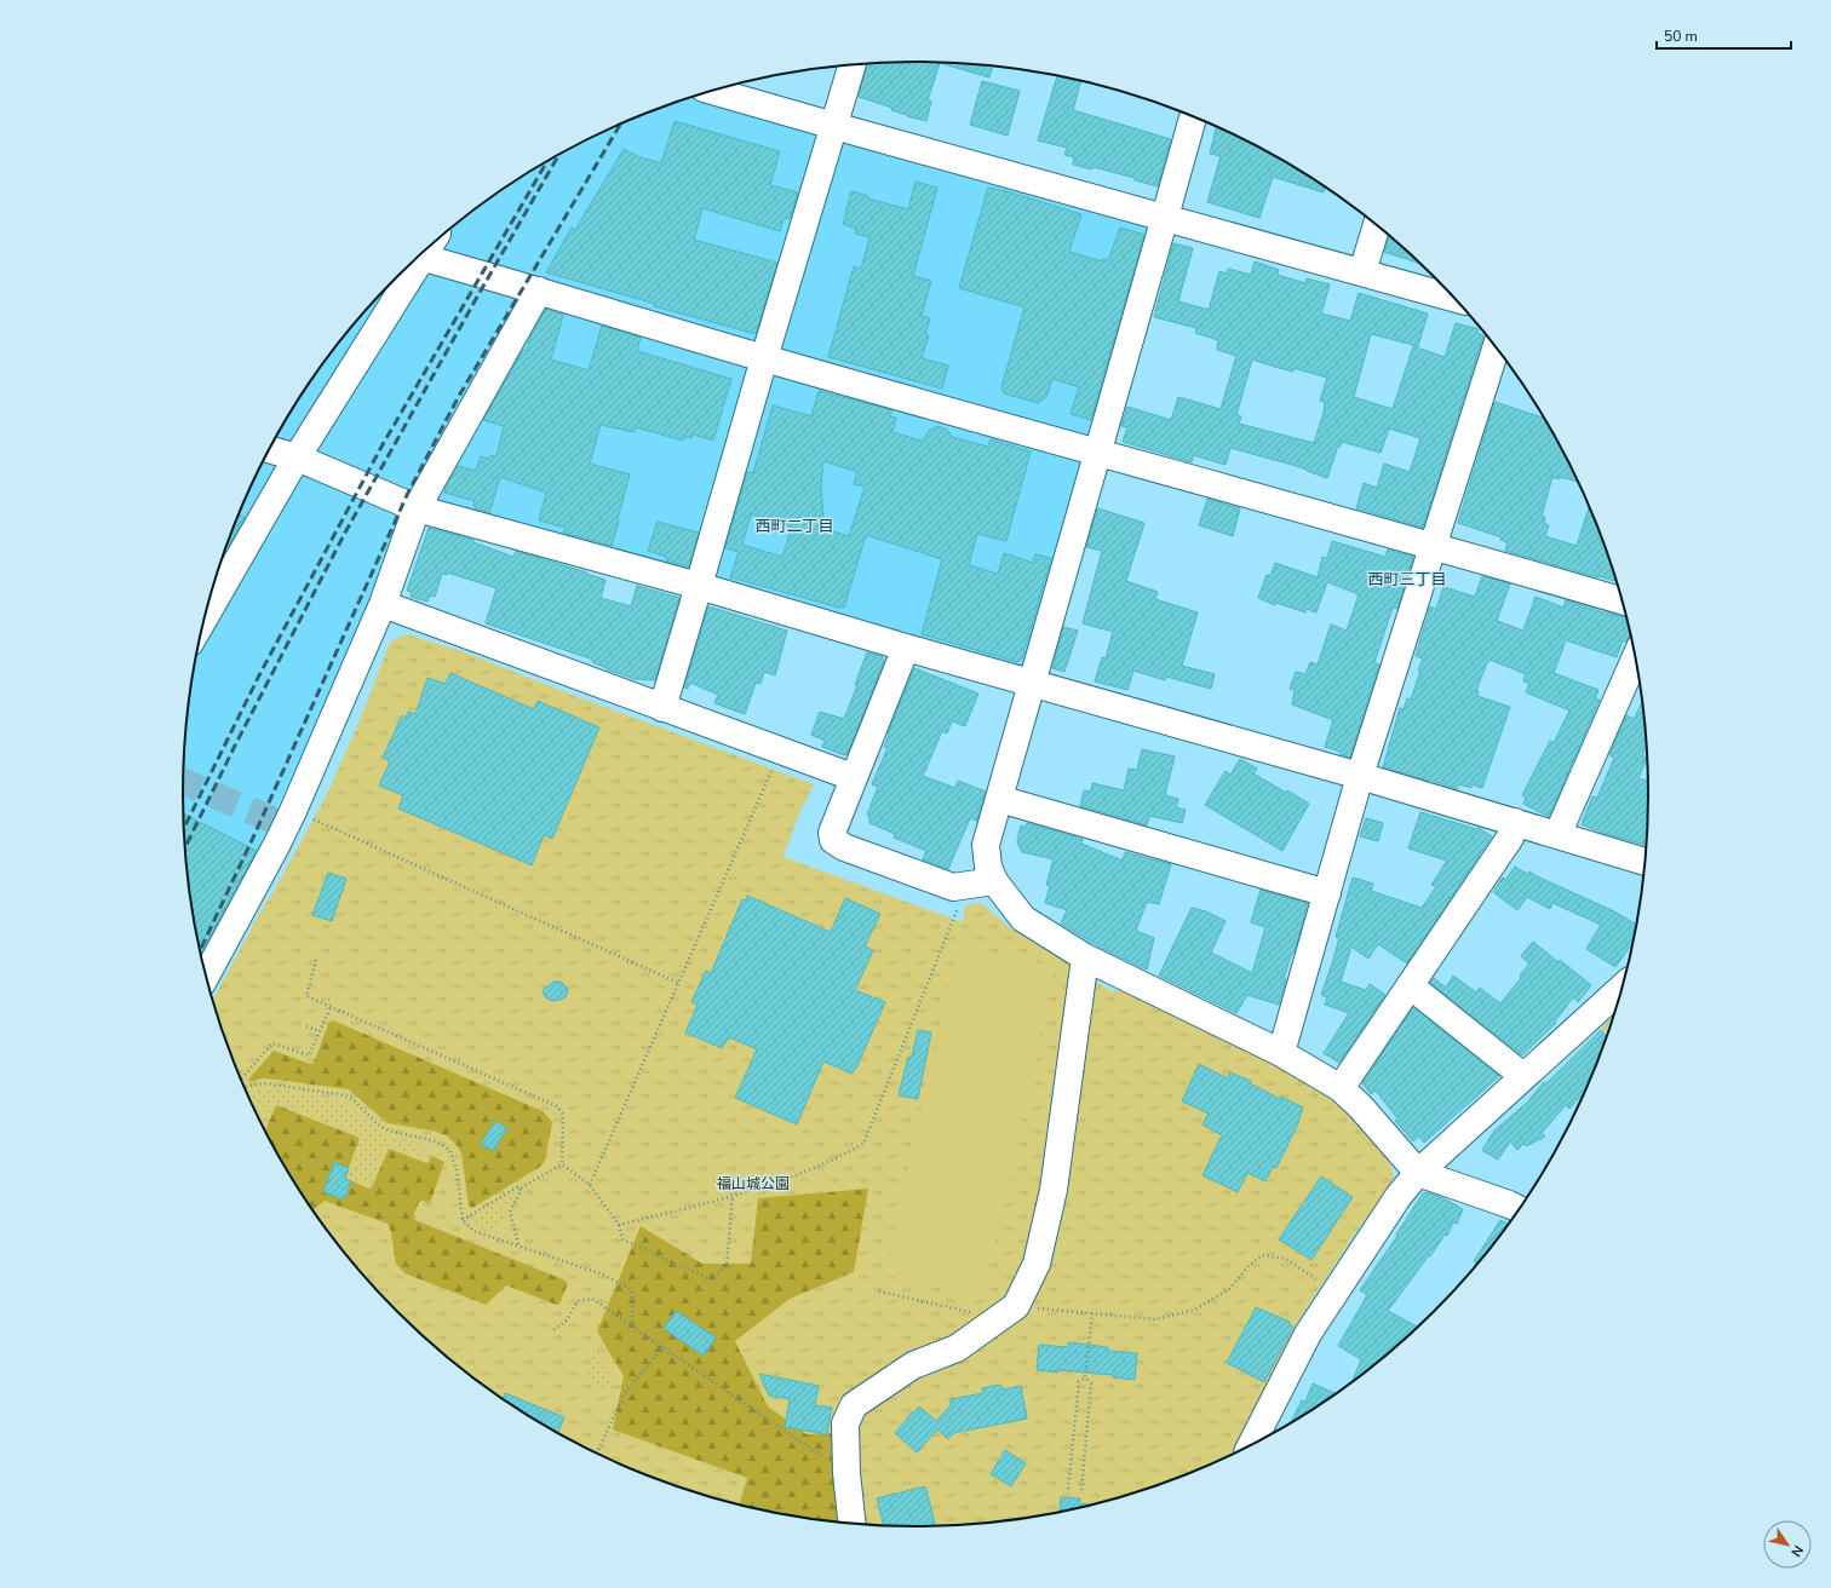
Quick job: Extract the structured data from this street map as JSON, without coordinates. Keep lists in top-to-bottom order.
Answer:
{
  "districts": ["西町二丁目", "西町三丁目"],
  "parks": ["福山城公園"],
  "scale_bar": "50 m",
  "north": "bottom right"
}
